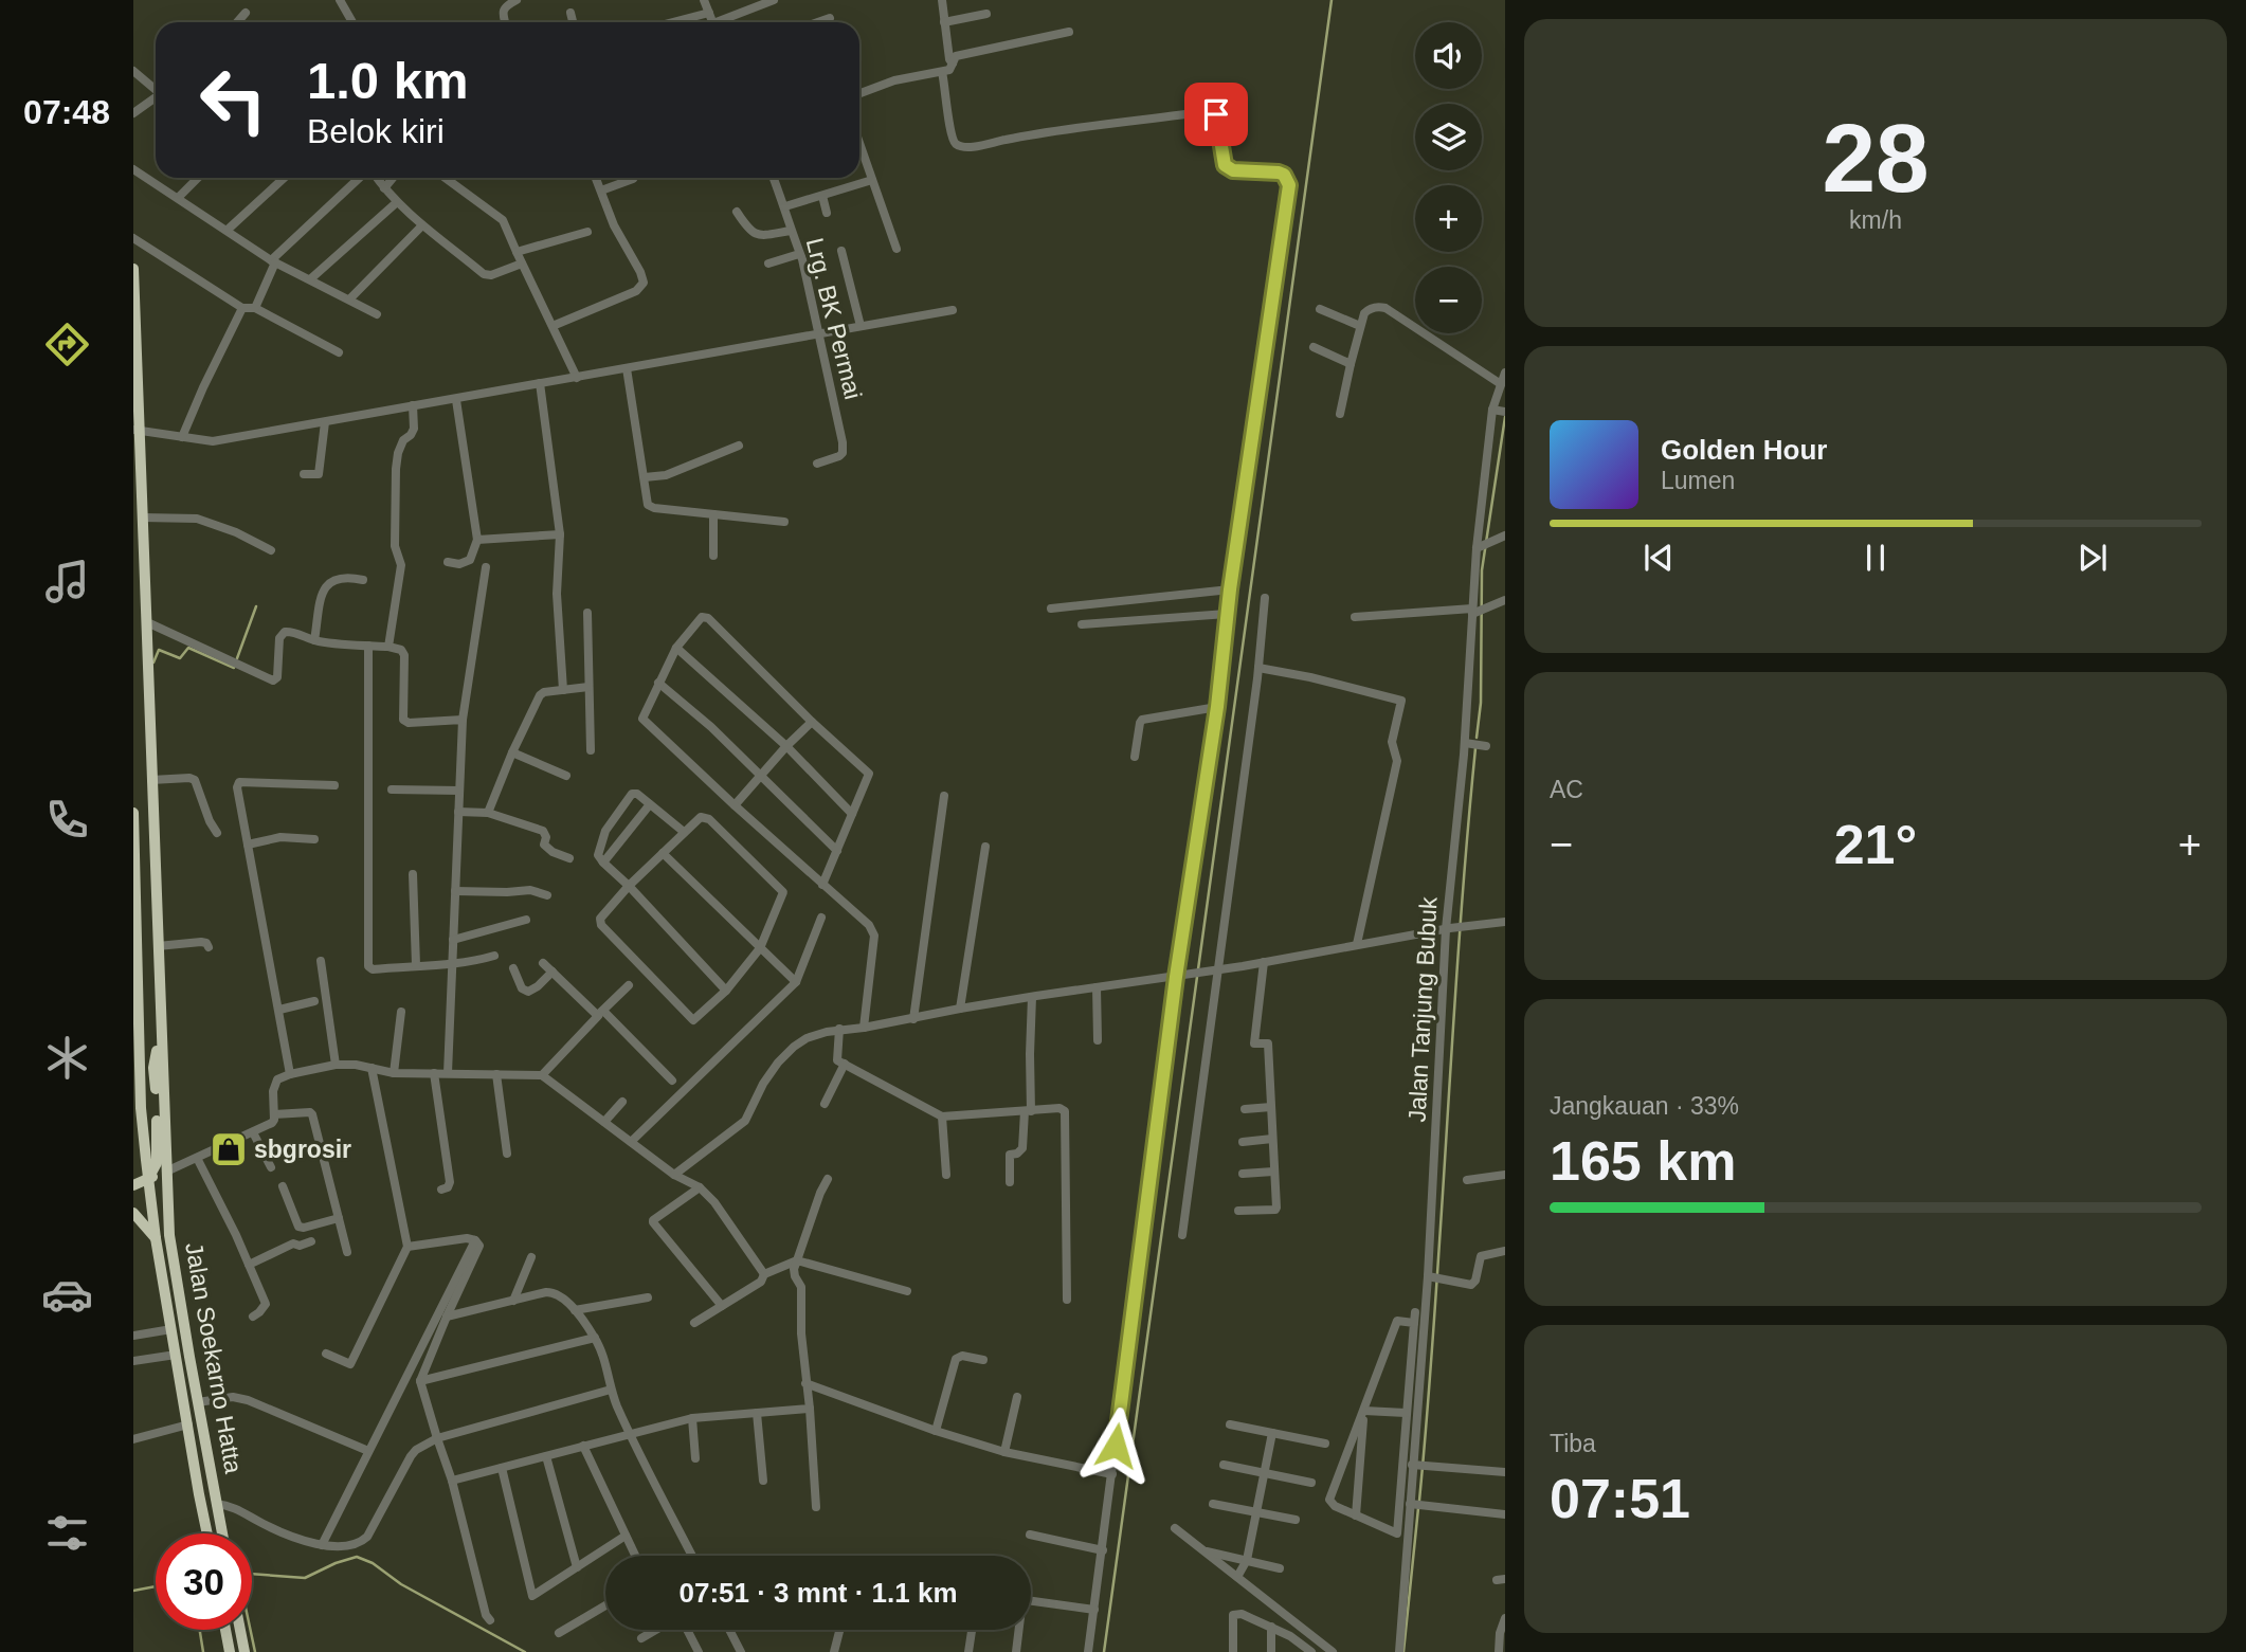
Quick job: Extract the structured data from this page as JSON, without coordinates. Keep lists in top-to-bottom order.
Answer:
{
  "streets": {
    "highway": ["Jalan Soekarno Hatta"],
    "street": ["Lrg. BK Permai", "Jalan Tanjung Bubuk"]
  },
  "places": {
    "shop": ["sbgrosir"]
  },
  "page": {
    "tabs": "07:48",
    "tile": [
      ["28", "km/h"],
      "AC",
      ["Jangkauan · 33%", "165 km"],
      ["Tiba", "07:51"]
    ],
    "map_buttons": ["+", "−"],
    "turn": ["1.0 km", "Belok kiri"],
    "song": ["Golden Hour", "Lumen"],
    "heat": ["−", "21°", "+"],
    "limit": "30",
    "trip": "07:51 · 3 mnt · 1.1 km"
  }
}
